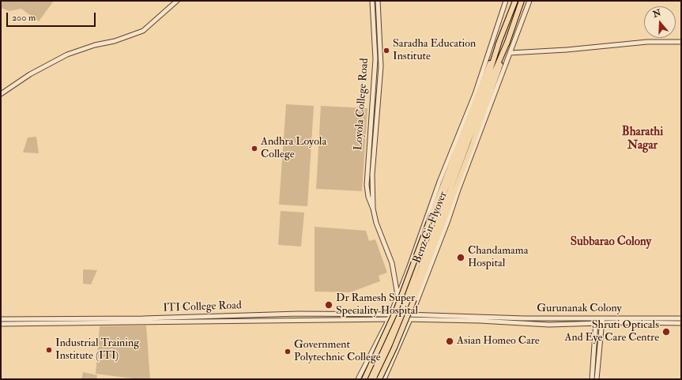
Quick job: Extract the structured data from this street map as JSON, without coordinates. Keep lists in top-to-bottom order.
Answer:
{
  "streets": {
    "main road": ["Benz Cir Flyover"],
    "street": ["Loyola College Road", "ITI College Road", "Gurunanak Colony"]
  },
  "districts": ["Bharathi Nagar", "Subbarao Colony"],
  "places": [
    "Saradha Education Institute",
    "Andhra Loyola College",
    "Chandamama Hospital",
    "Dr Ramesh Super Speciality Hospital",
    "Shruti Opticals And Eye Care Centre",
    "Asian Homeo Care",
    "Industrial Training Institute (ITI)",
    "Government Polytechnic College"
  ],
  "scale_bar": "200 m",
  "north": "top"
}
